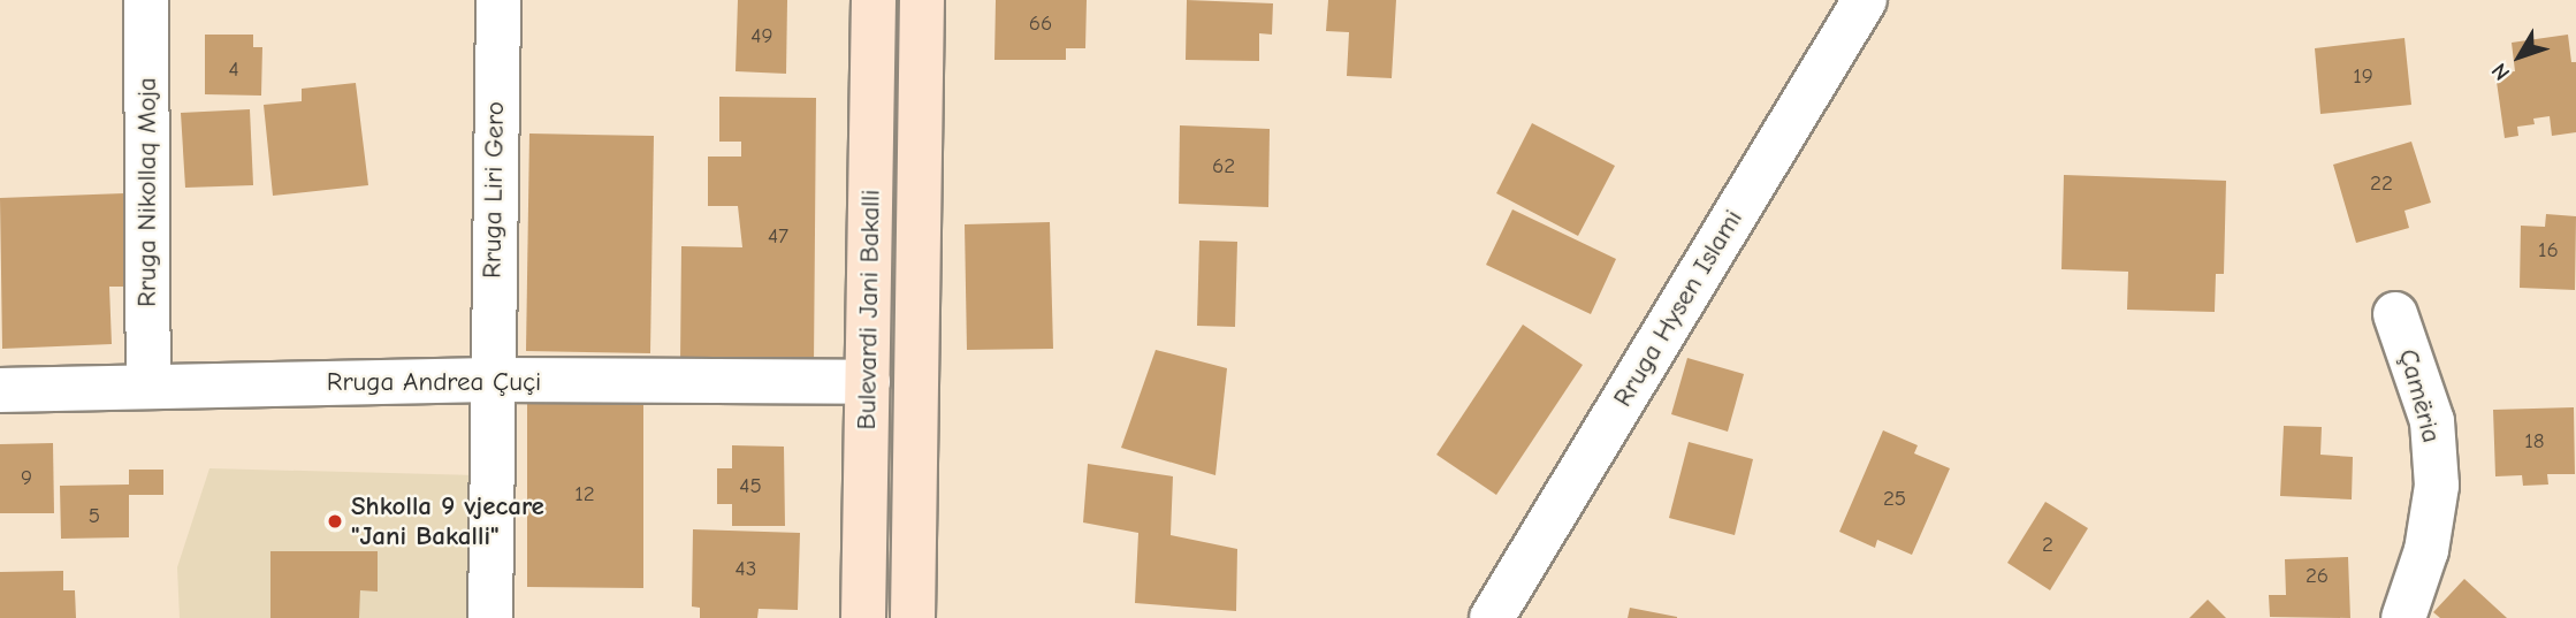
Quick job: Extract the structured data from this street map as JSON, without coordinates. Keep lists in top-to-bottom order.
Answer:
{
  "streets": {
    "main road": ["Bulevardi Jani Bakalli"],
    "street": [
      "Rruga Liri Gero",
      "Rruga Nikollaq Moja",
      "Rruga Hysen Islami",
      "Rruga Andrea Çuçi",
      "Çamëria"
    ]
  },
  "crossings": [
    ["Rruga Liri Gero", "Rruga Andrea Çuçi"],
    ["Rruga Nikollaq Moja", "Rruga Andrea Çuçi"],
    ["Bulevardi Jani Bakalli", "Rruga Andrea Çuçi"]
  ],
  "places": ["Shkolla 9 vjecare \"Jani Bakalli\""],
  "house_numbers": [
    "66",
    "49",
    "4",
    "19",
    "62",
    "22",
    "47",
    "16",
    "18",
    "9",
    "45",
    "12",
    "25",
    "5",
    "2",
    "43",
    "26"
  ],
  "north": "bottom left"
}
